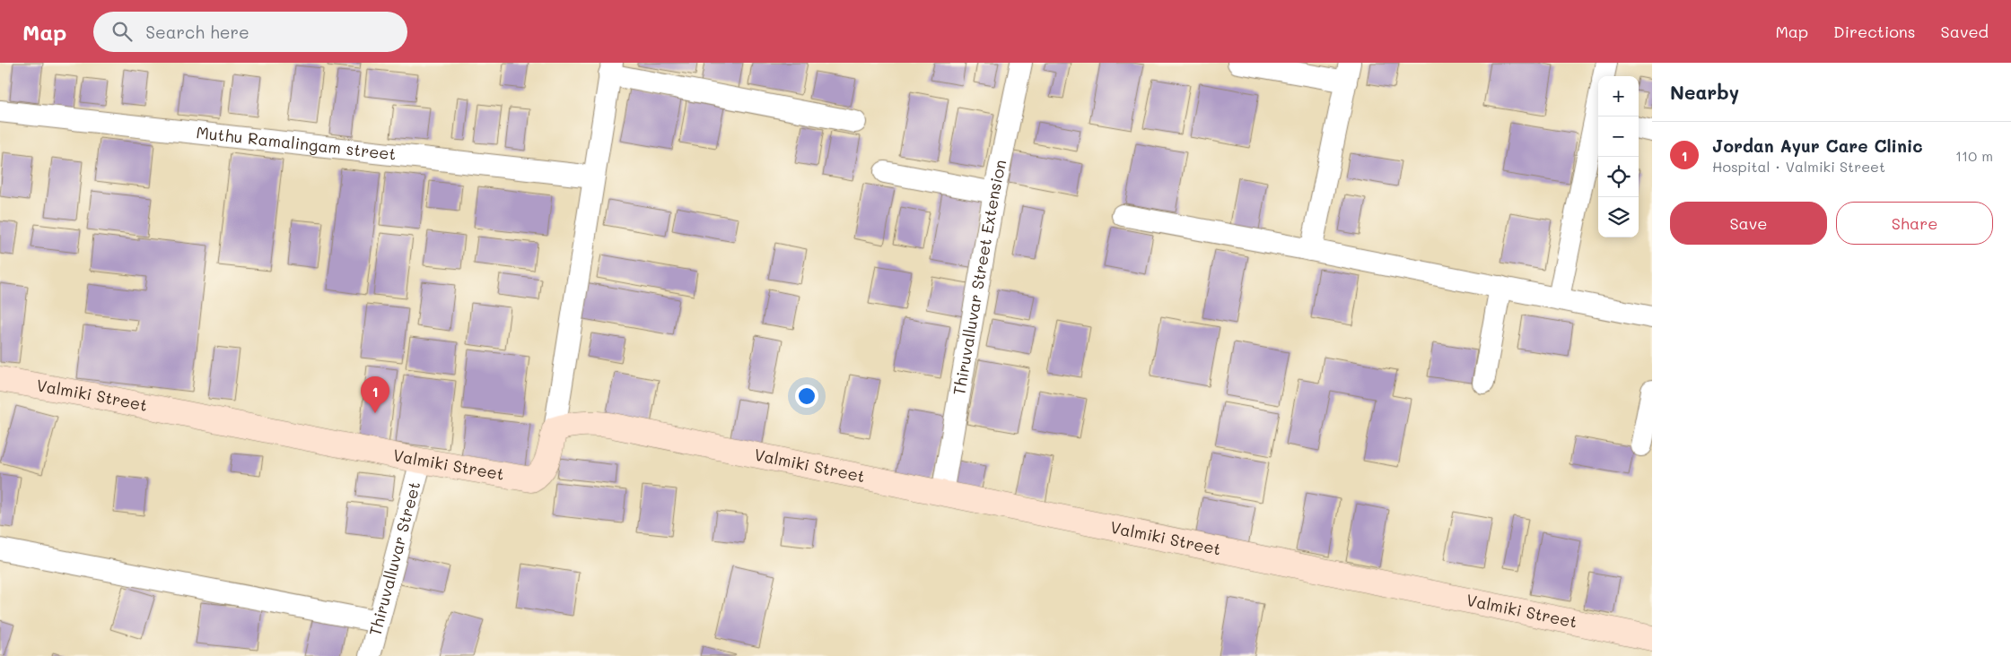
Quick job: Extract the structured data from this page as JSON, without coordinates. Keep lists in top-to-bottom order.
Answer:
{
  "streets": {
    "street": [
      "Muthu Ramalingam street",
      "Thiruvalluvar Street Extension",
      "Valmiki Street",
      "Thiruvalluvar Street"
    ]
  },
  "crossings": [
    ["Thiruvalluvar Street Extension", "Valmiki Street"],
    ["Valmiki Street", "Thiruvalluvar Street"]
  ],
  "page": {
    "header": "Map",
    "search": "Search here",
    "nav": ["Map", "Directions", "Saved"],
    "heading": "Nearby",
    "map_buttons": ["+", "−"],
    "list": [
      {
        "mark": "1",
        "name": "Jordan Ayur Care Clinic",
        "note": "Hospital · Valmiki Street",
        "value": "110 m"
      }
    ],
    "buttons": ["Save", "Share"],
    "pins": "1"
  }
}
